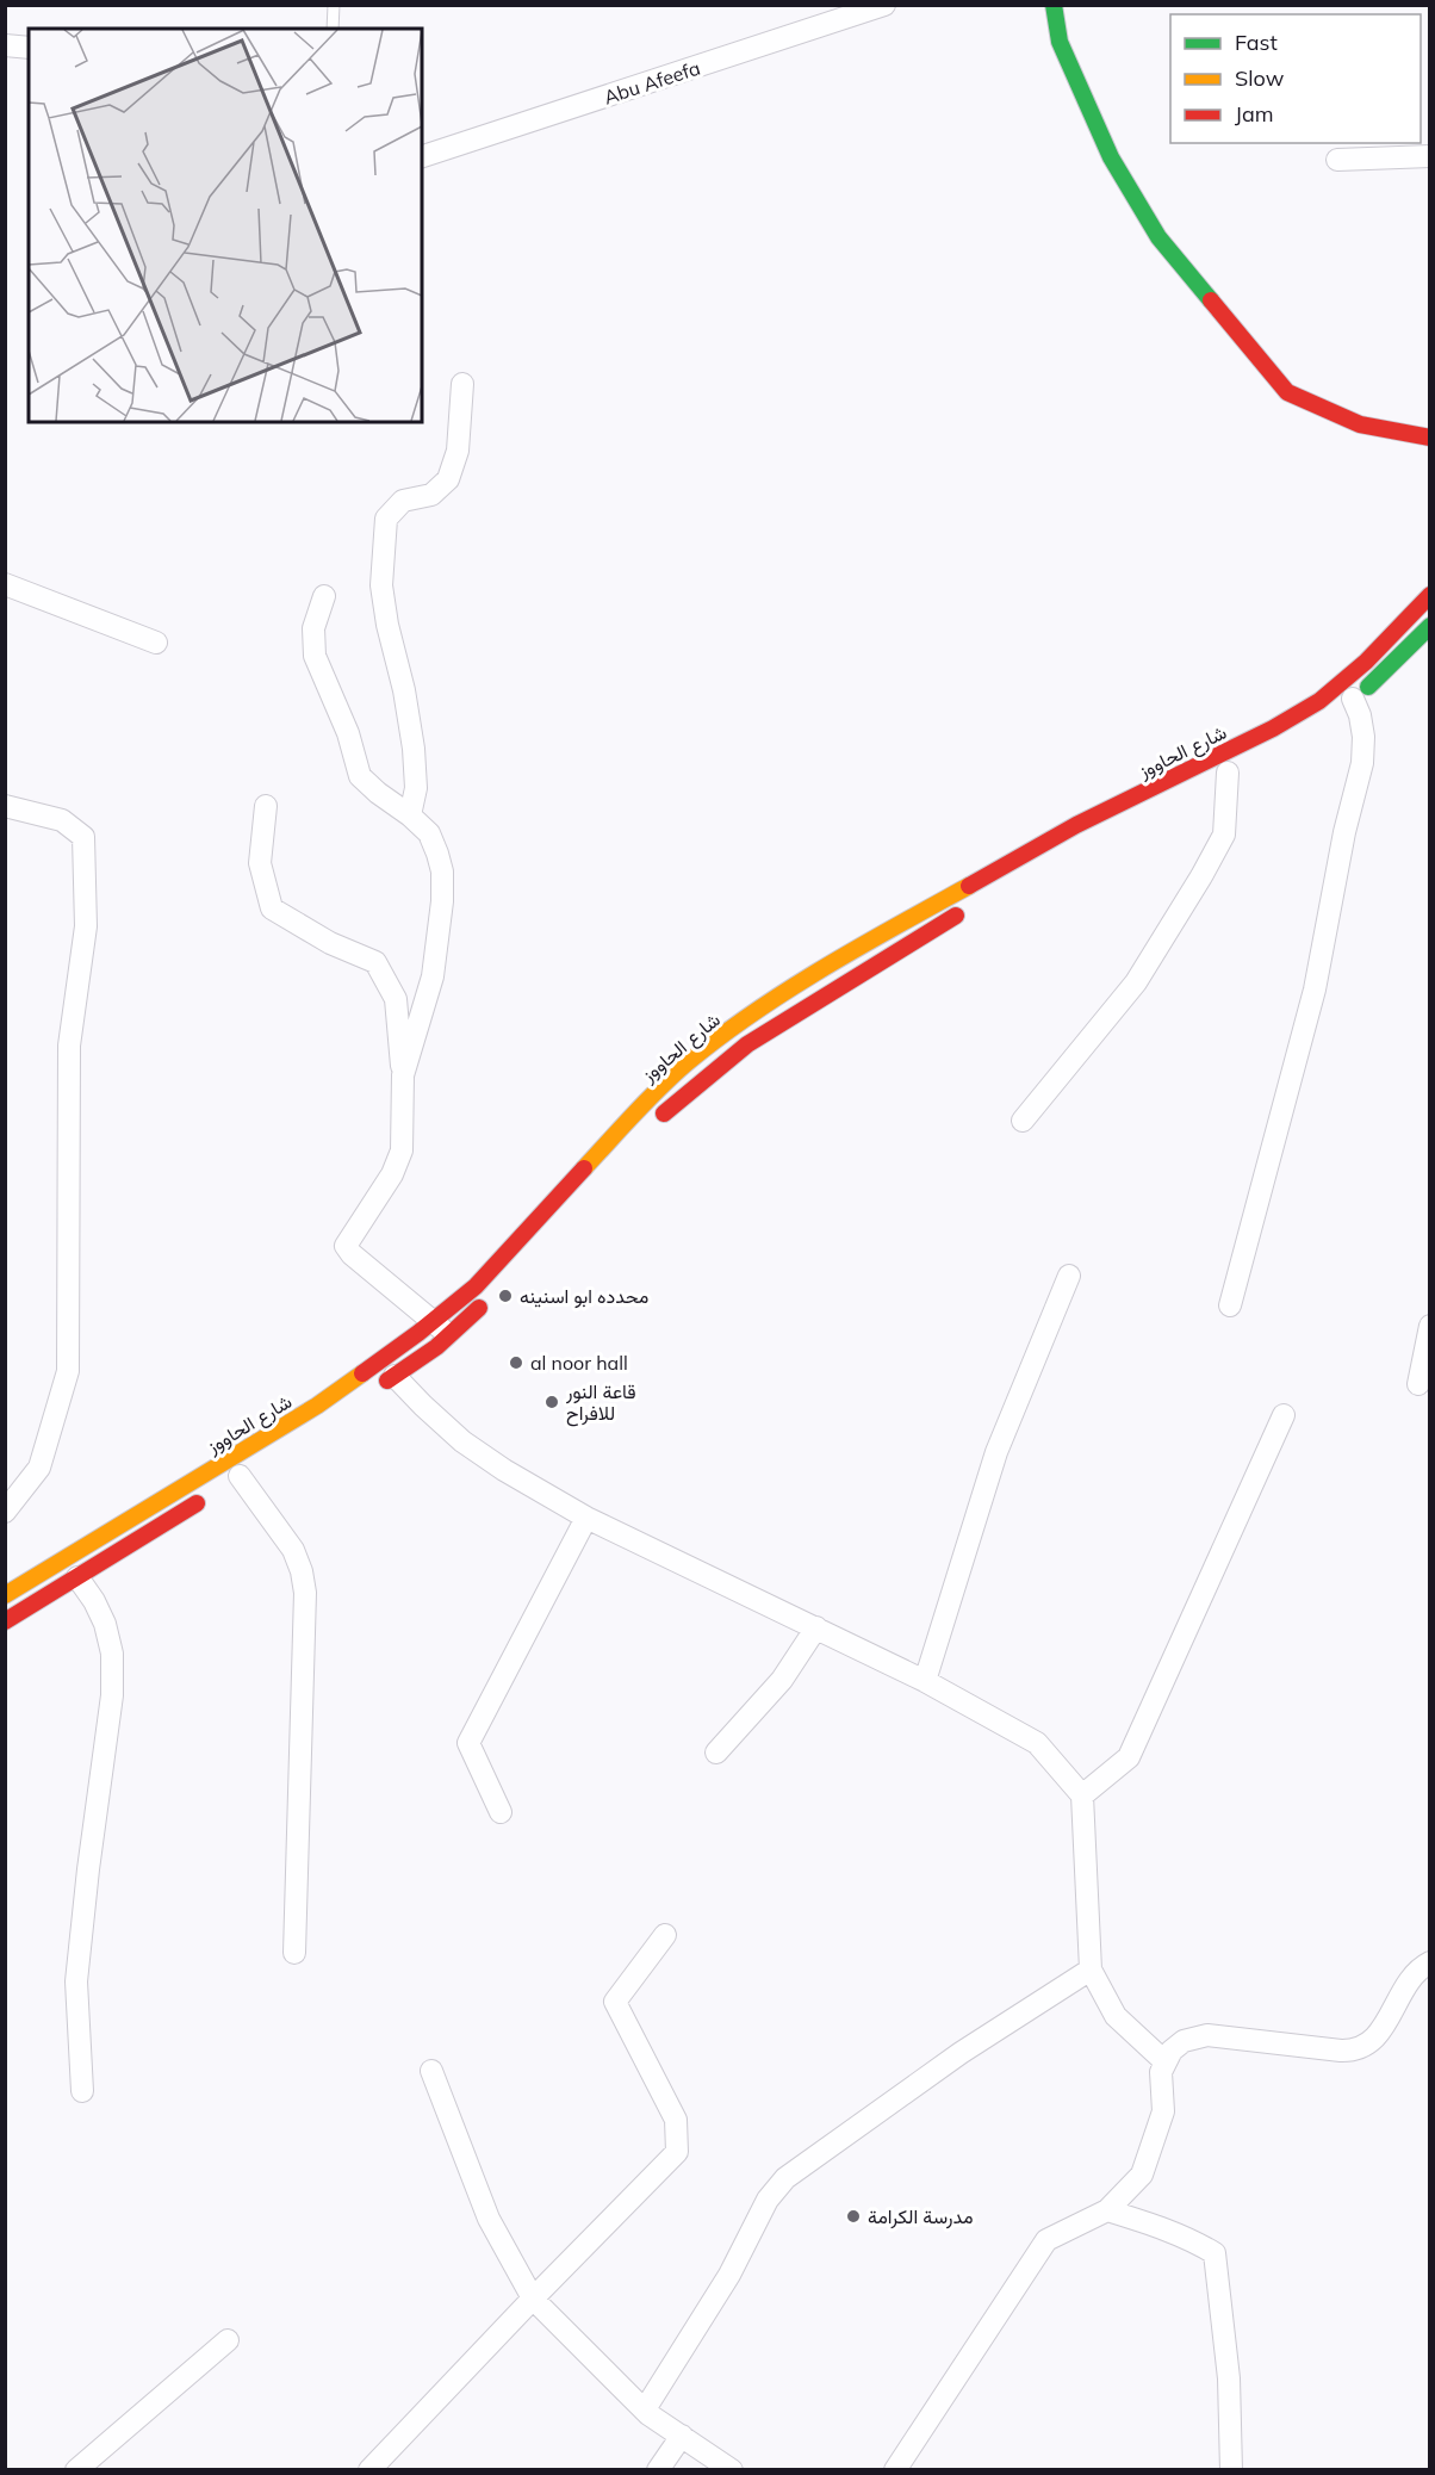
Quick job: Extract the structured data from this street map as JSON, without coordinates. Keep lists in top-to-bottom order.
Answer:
{
  "streets": {
    "main road": ["شارع الحاووز"],
    "street": ["Abu Afeefa"]
  },
  "places": [
    "محدده ابو اسنينه",
    "al noor hall",
    "قاعة النور للافراح",
    "مدرسة الكرامة"
  ],
  "legend": ["Fast", "Slow", "Jam"]
}
